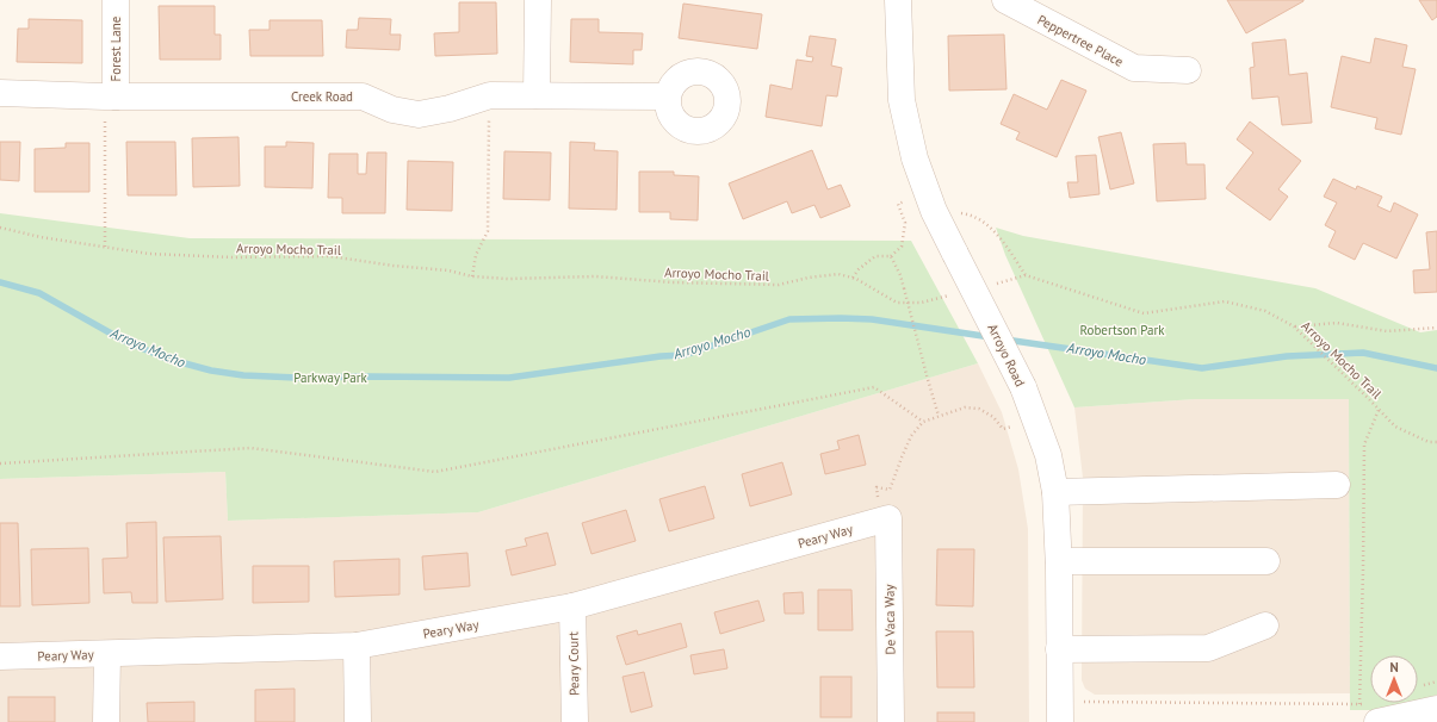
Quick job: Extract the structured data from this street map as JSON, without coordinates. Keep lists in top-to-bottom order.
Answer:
{
  "streets": {
    "street": [
      "Peppertree Place",
      "Forest Lane",
      "Creek Road",
      "Arroyo Road",
      "Peary Way",
      "De Vaca Way",
      "Peary Court"
    ],
    "path": ["Arroyo Mocho Trail"]
  },
  "crossings": [
    ["Forest Lane", "Creek Road"],
    ["Peary Way", "De Vaca Way"],
    ["Peary Way", "Peary Court"]
  ],
  "water": ["Arroyo Mocho"],
  "parks": ["Robertson Park", "Parkway Park"],
  "north": "top"
}
